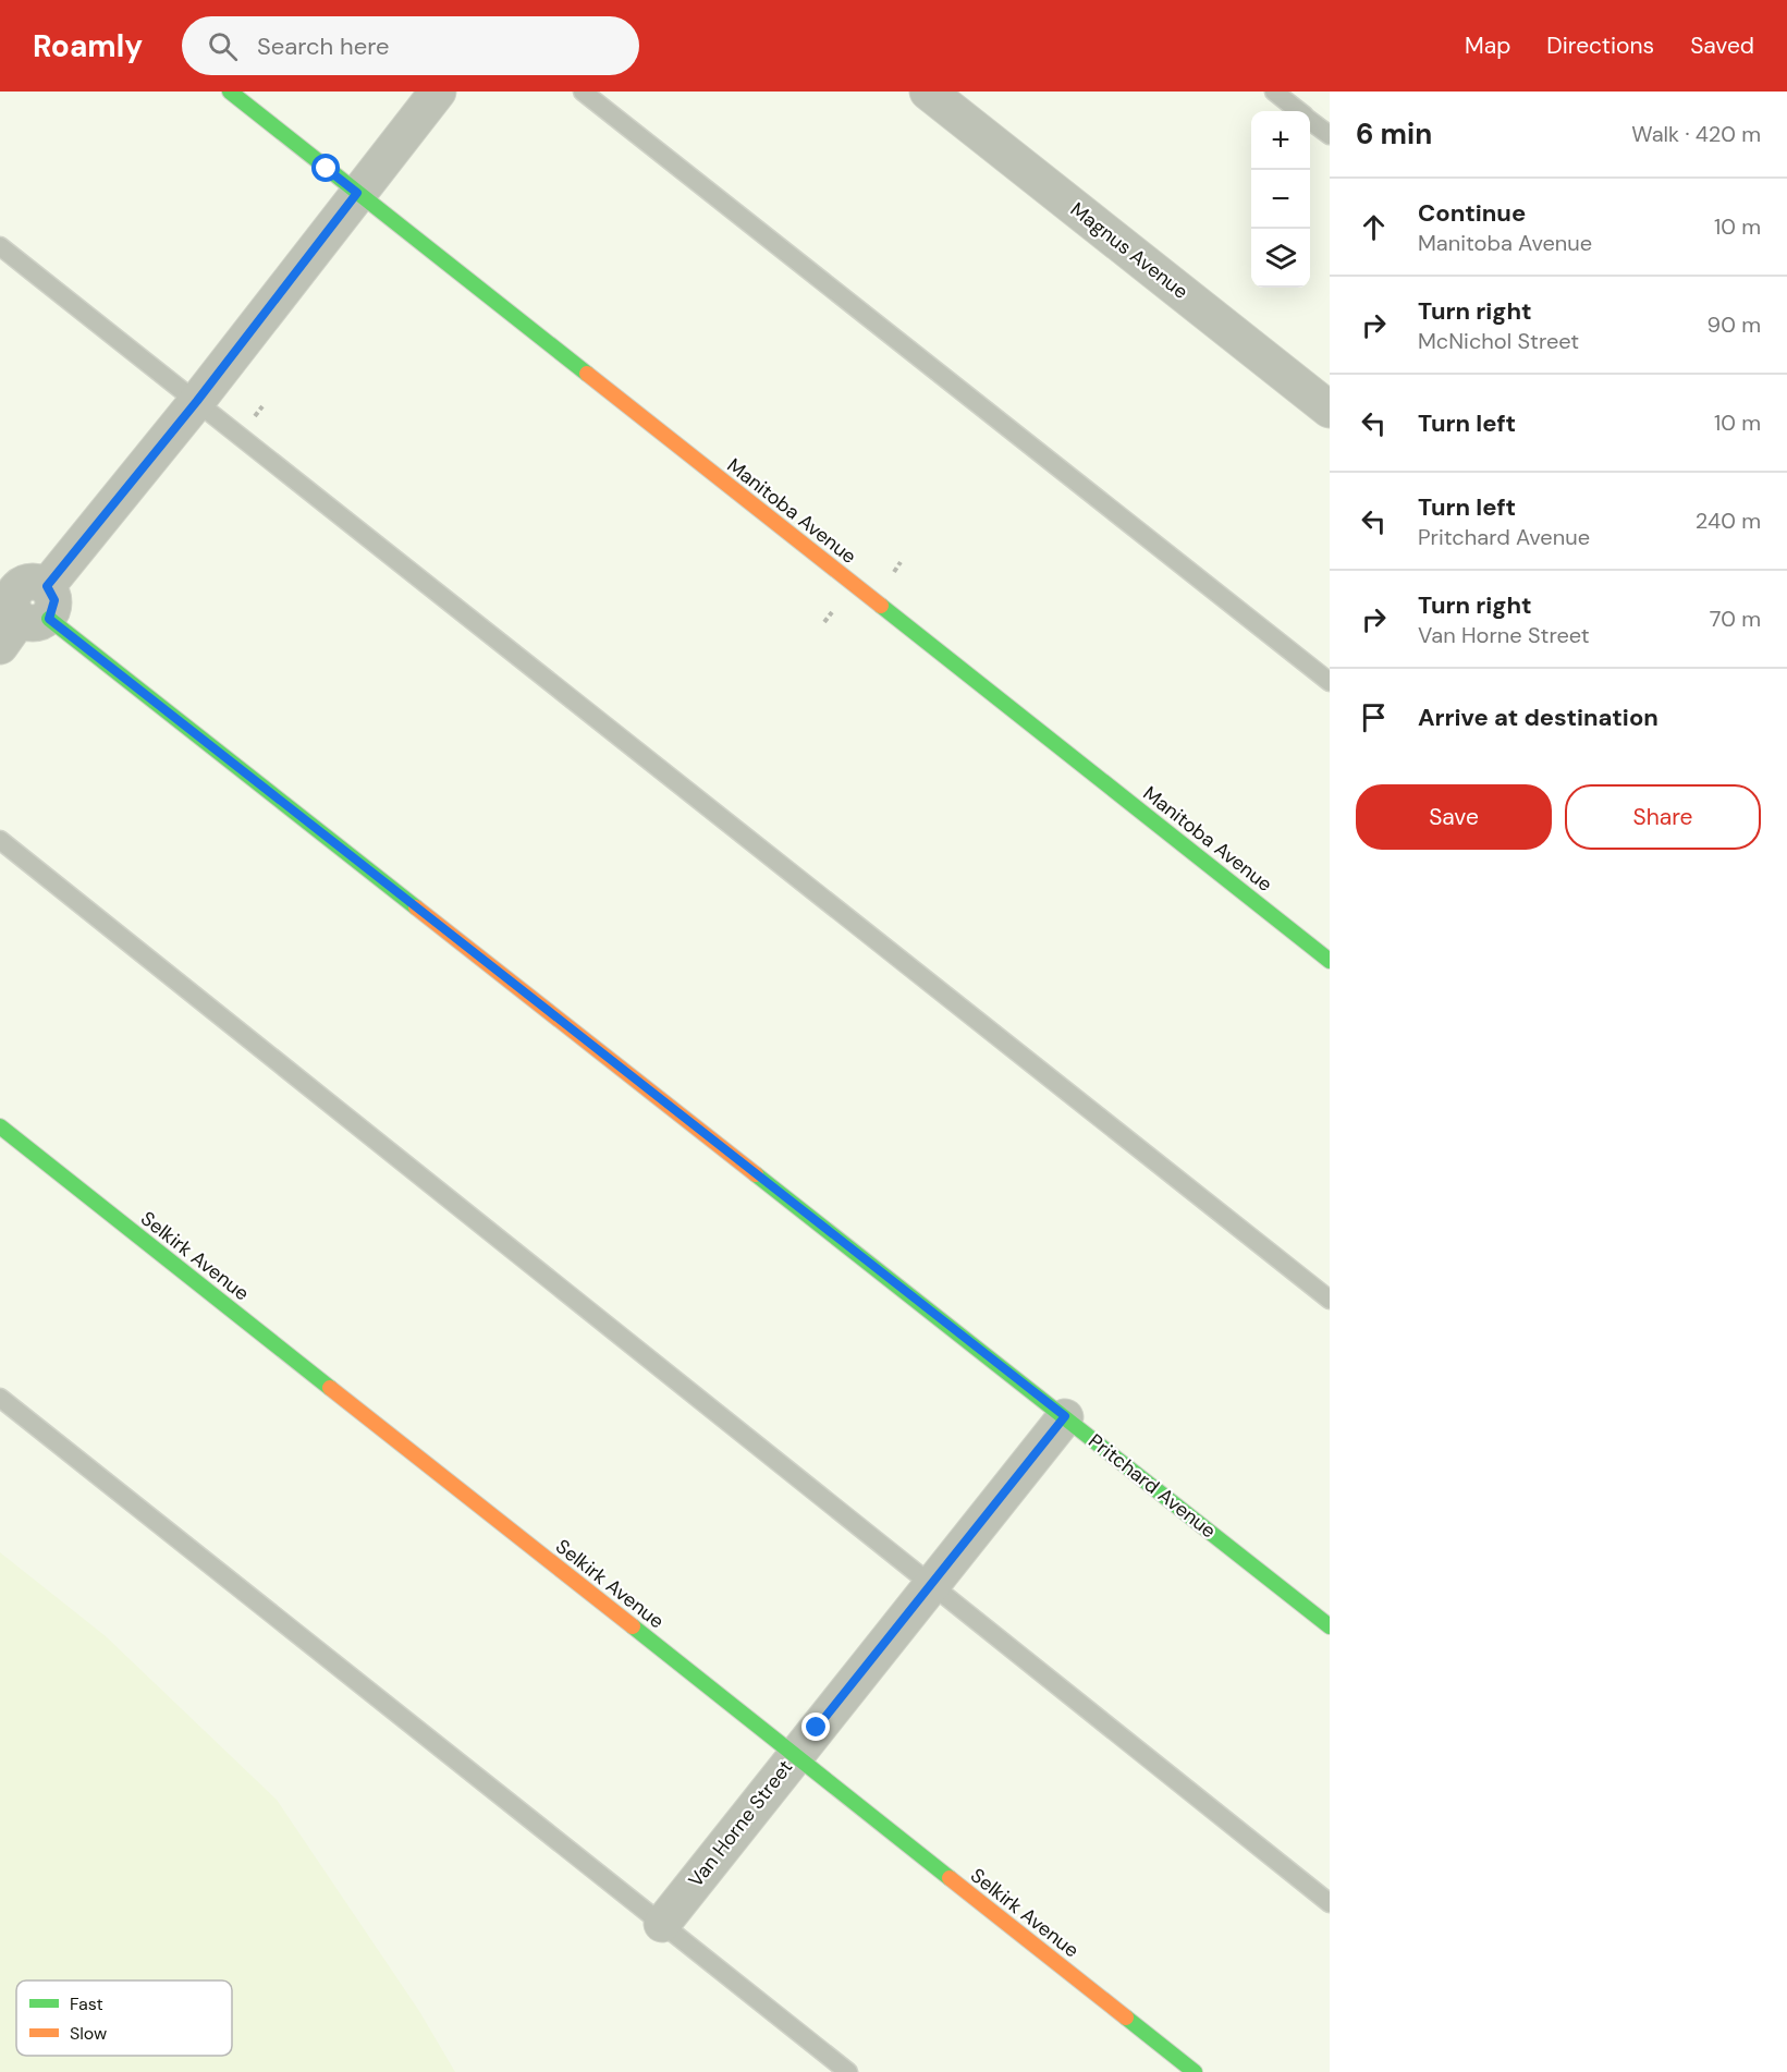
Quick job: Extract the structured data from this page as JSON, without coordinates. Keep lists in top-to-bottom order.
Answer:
{
  "streets": {
    "street": [
      "Magnus Avenue",
      "Manitoba Avenue",
      "Selkirk Avenue",
      "Pritchard Avenue",
      "Van Horne Street"
    ]
  },
  "crossings": [
    ["Selkirk Avenue", "Van Horne Street"],
    ["Pritchard Avenue", "Van Horne Street"]
  ],
  "legend": ["Fast", "Slow"],
  "page": {
    "header": "Roamly",
    "search": "Search here",
    "nav": ["Map", "Directions", "Saved"],
    "heading": ["6 min", "Walk · 420 m"],
    "map_buttons": ["+", "−"],
    "list": [
      ["Continue", "Manitoba Avenue", "10 m"],
      ["Turn right", "McNichol Street", "90 m"],
      ["Turn left", "10 m"],
      ["Turn left", "Pritchard Avenue", "240 m"],
      ["Turn right", "Van Horne Street", "70 m"],
      "Arrive at destination"
    ],
    "buttons": ["Save", "Share"]
  }
}
